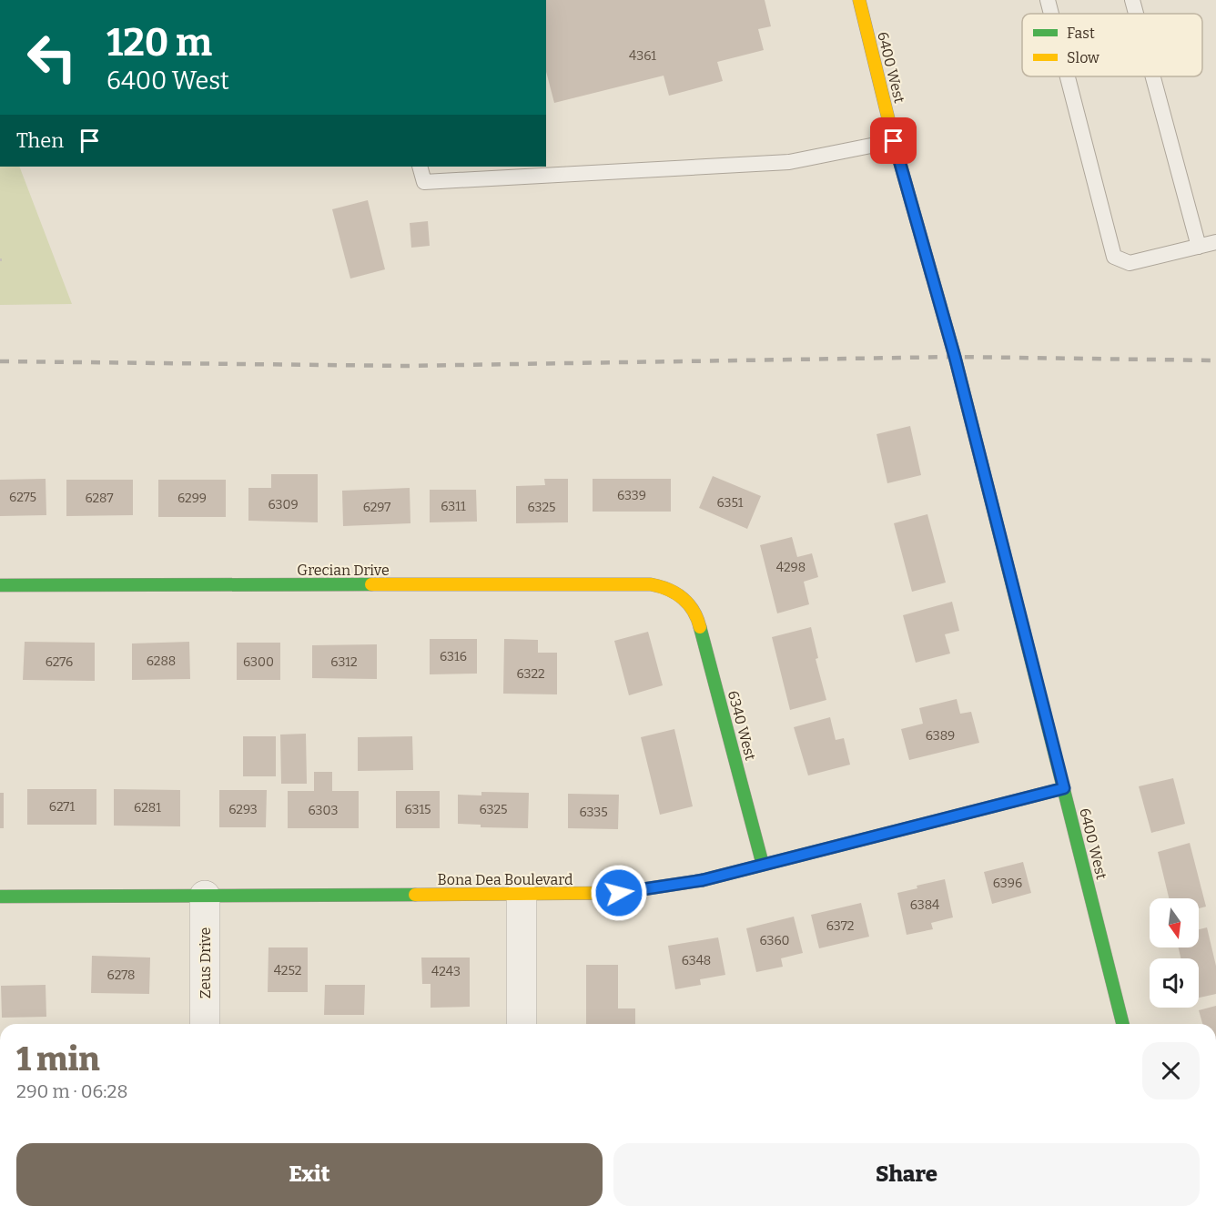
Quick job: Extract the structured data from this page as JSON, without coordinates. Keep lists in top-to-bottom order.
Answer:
{
  "streets": {
    "street": [
      "6400 West",
      "Grecian Drive",
      "6340 West",
      "Bona Dea Boulevard",
      "Zeus Drive"
    ]
  },
  "crossings": [
    ["6400 West", "Bona Dea Boulevard"],
    ["Grecian Drive", "6340 West"],
    ["6340 West", "Bona Dea Boulevard"],
    ["Bona Dea Boulevard", "Zeus Drive"]
  ],
  "house_numbers": [
    "4361",
    "6339",
    "6275",
    "6287",
    "6299",
    "6351",
    "6309",
    "6311",
    "6297",
    "6325",
    "4298",
    "6316",
    "6288",
    "6276",
    "6300",
    "6312",
    "6322",
    "6389",
    "6271",
    "6281",
    "6293",
    "6315",
    "6325",
    "6303",
    "6335",
    "6396",
    "6384",
    "6372",
    "6360",
    "6348",
    "4252",
    "4243",
    "6278"
  ],
  "legend": ["Fast", "Slow"],
  "north": "bottom",
  "page": {
    "turn": ["120 m", "6400 West"],
    "then": "Then",
    "heading": ["1 min", "290 m · 06:28"],
    "buttons": ["Exit", "Share"]
  }
}
